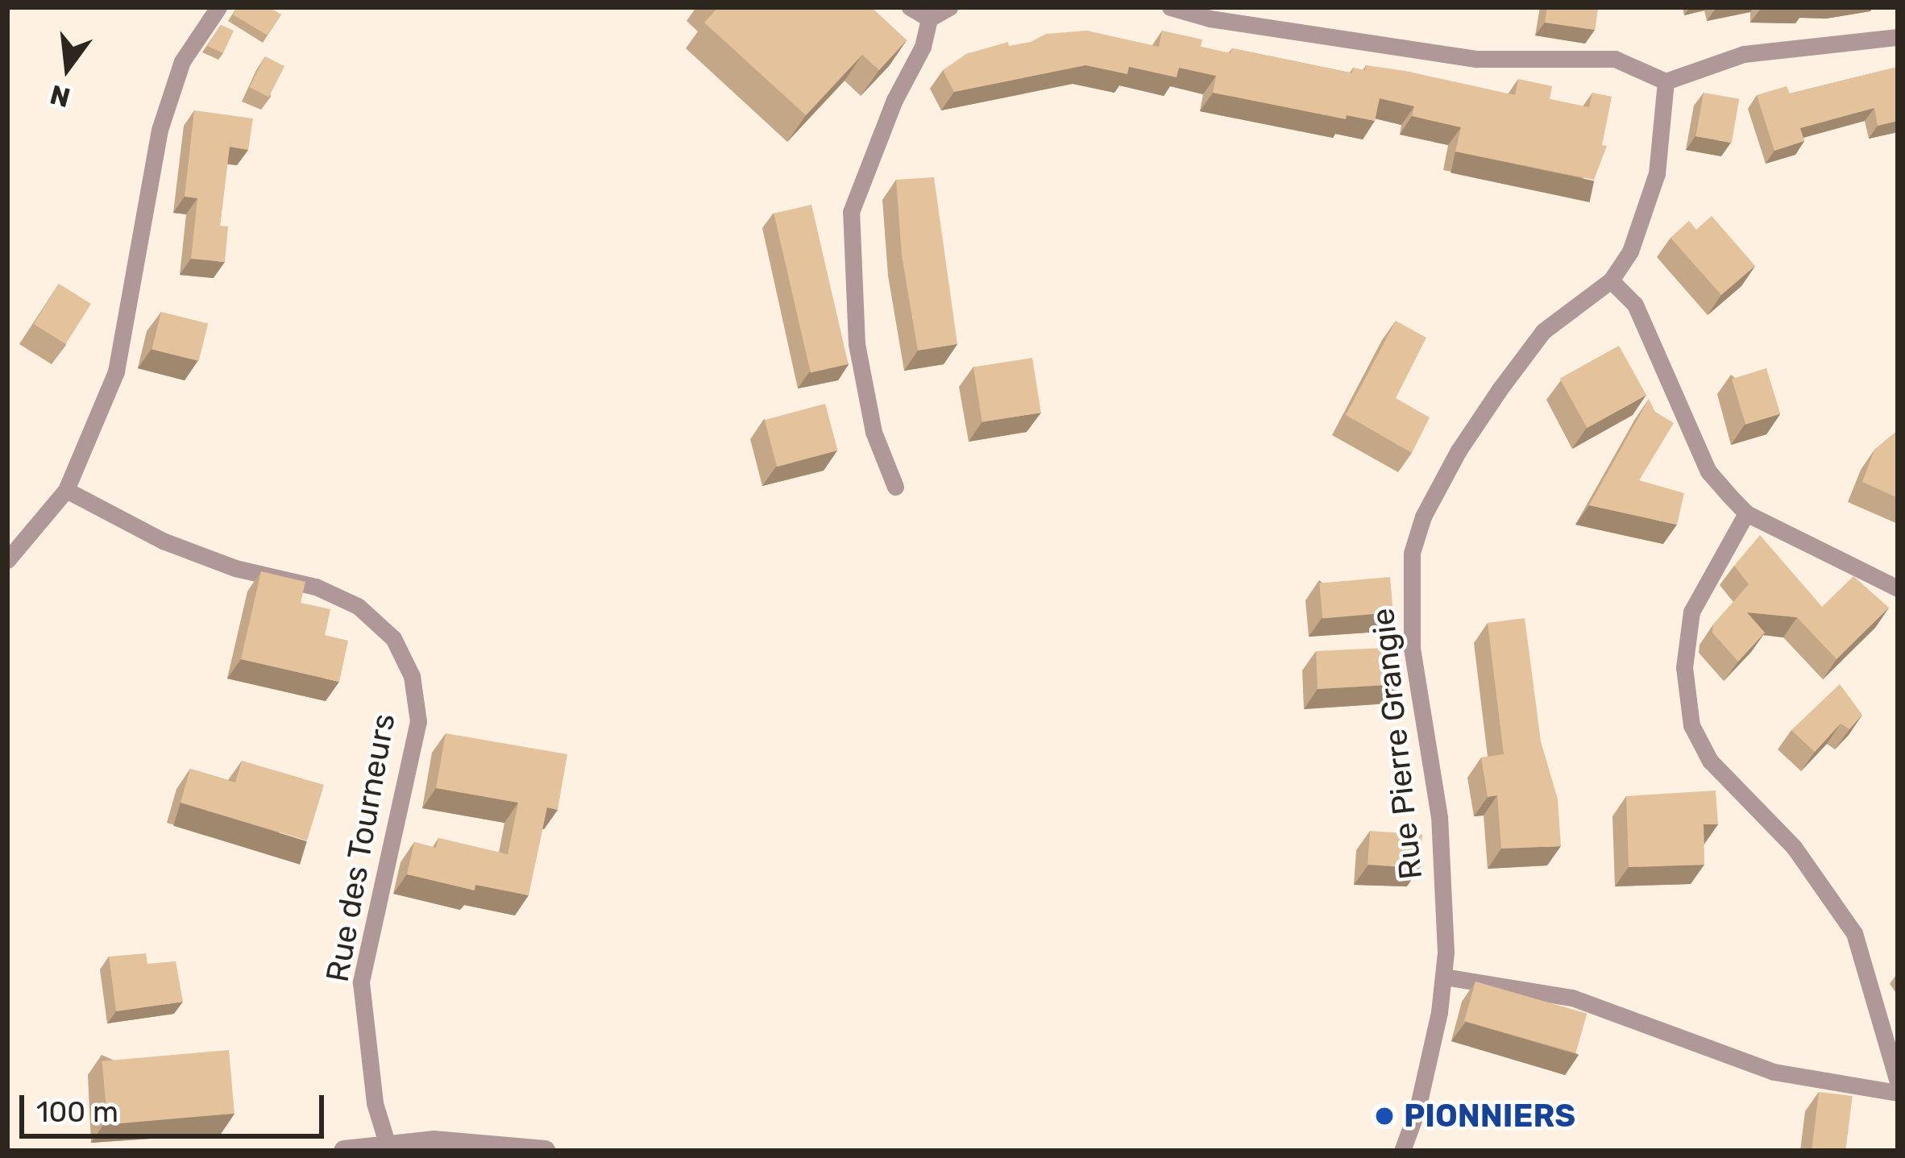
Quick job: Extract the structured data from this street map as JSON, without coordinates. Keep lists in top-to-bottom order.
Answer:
{
  "streets": {
    "street": ["Rue Pierre Grangie", "Rue des Tourneurs"]
  },
  "places": ["PIONNIERS"],
  "scale_bar": "100 m",
  "north": "bottom"
}
